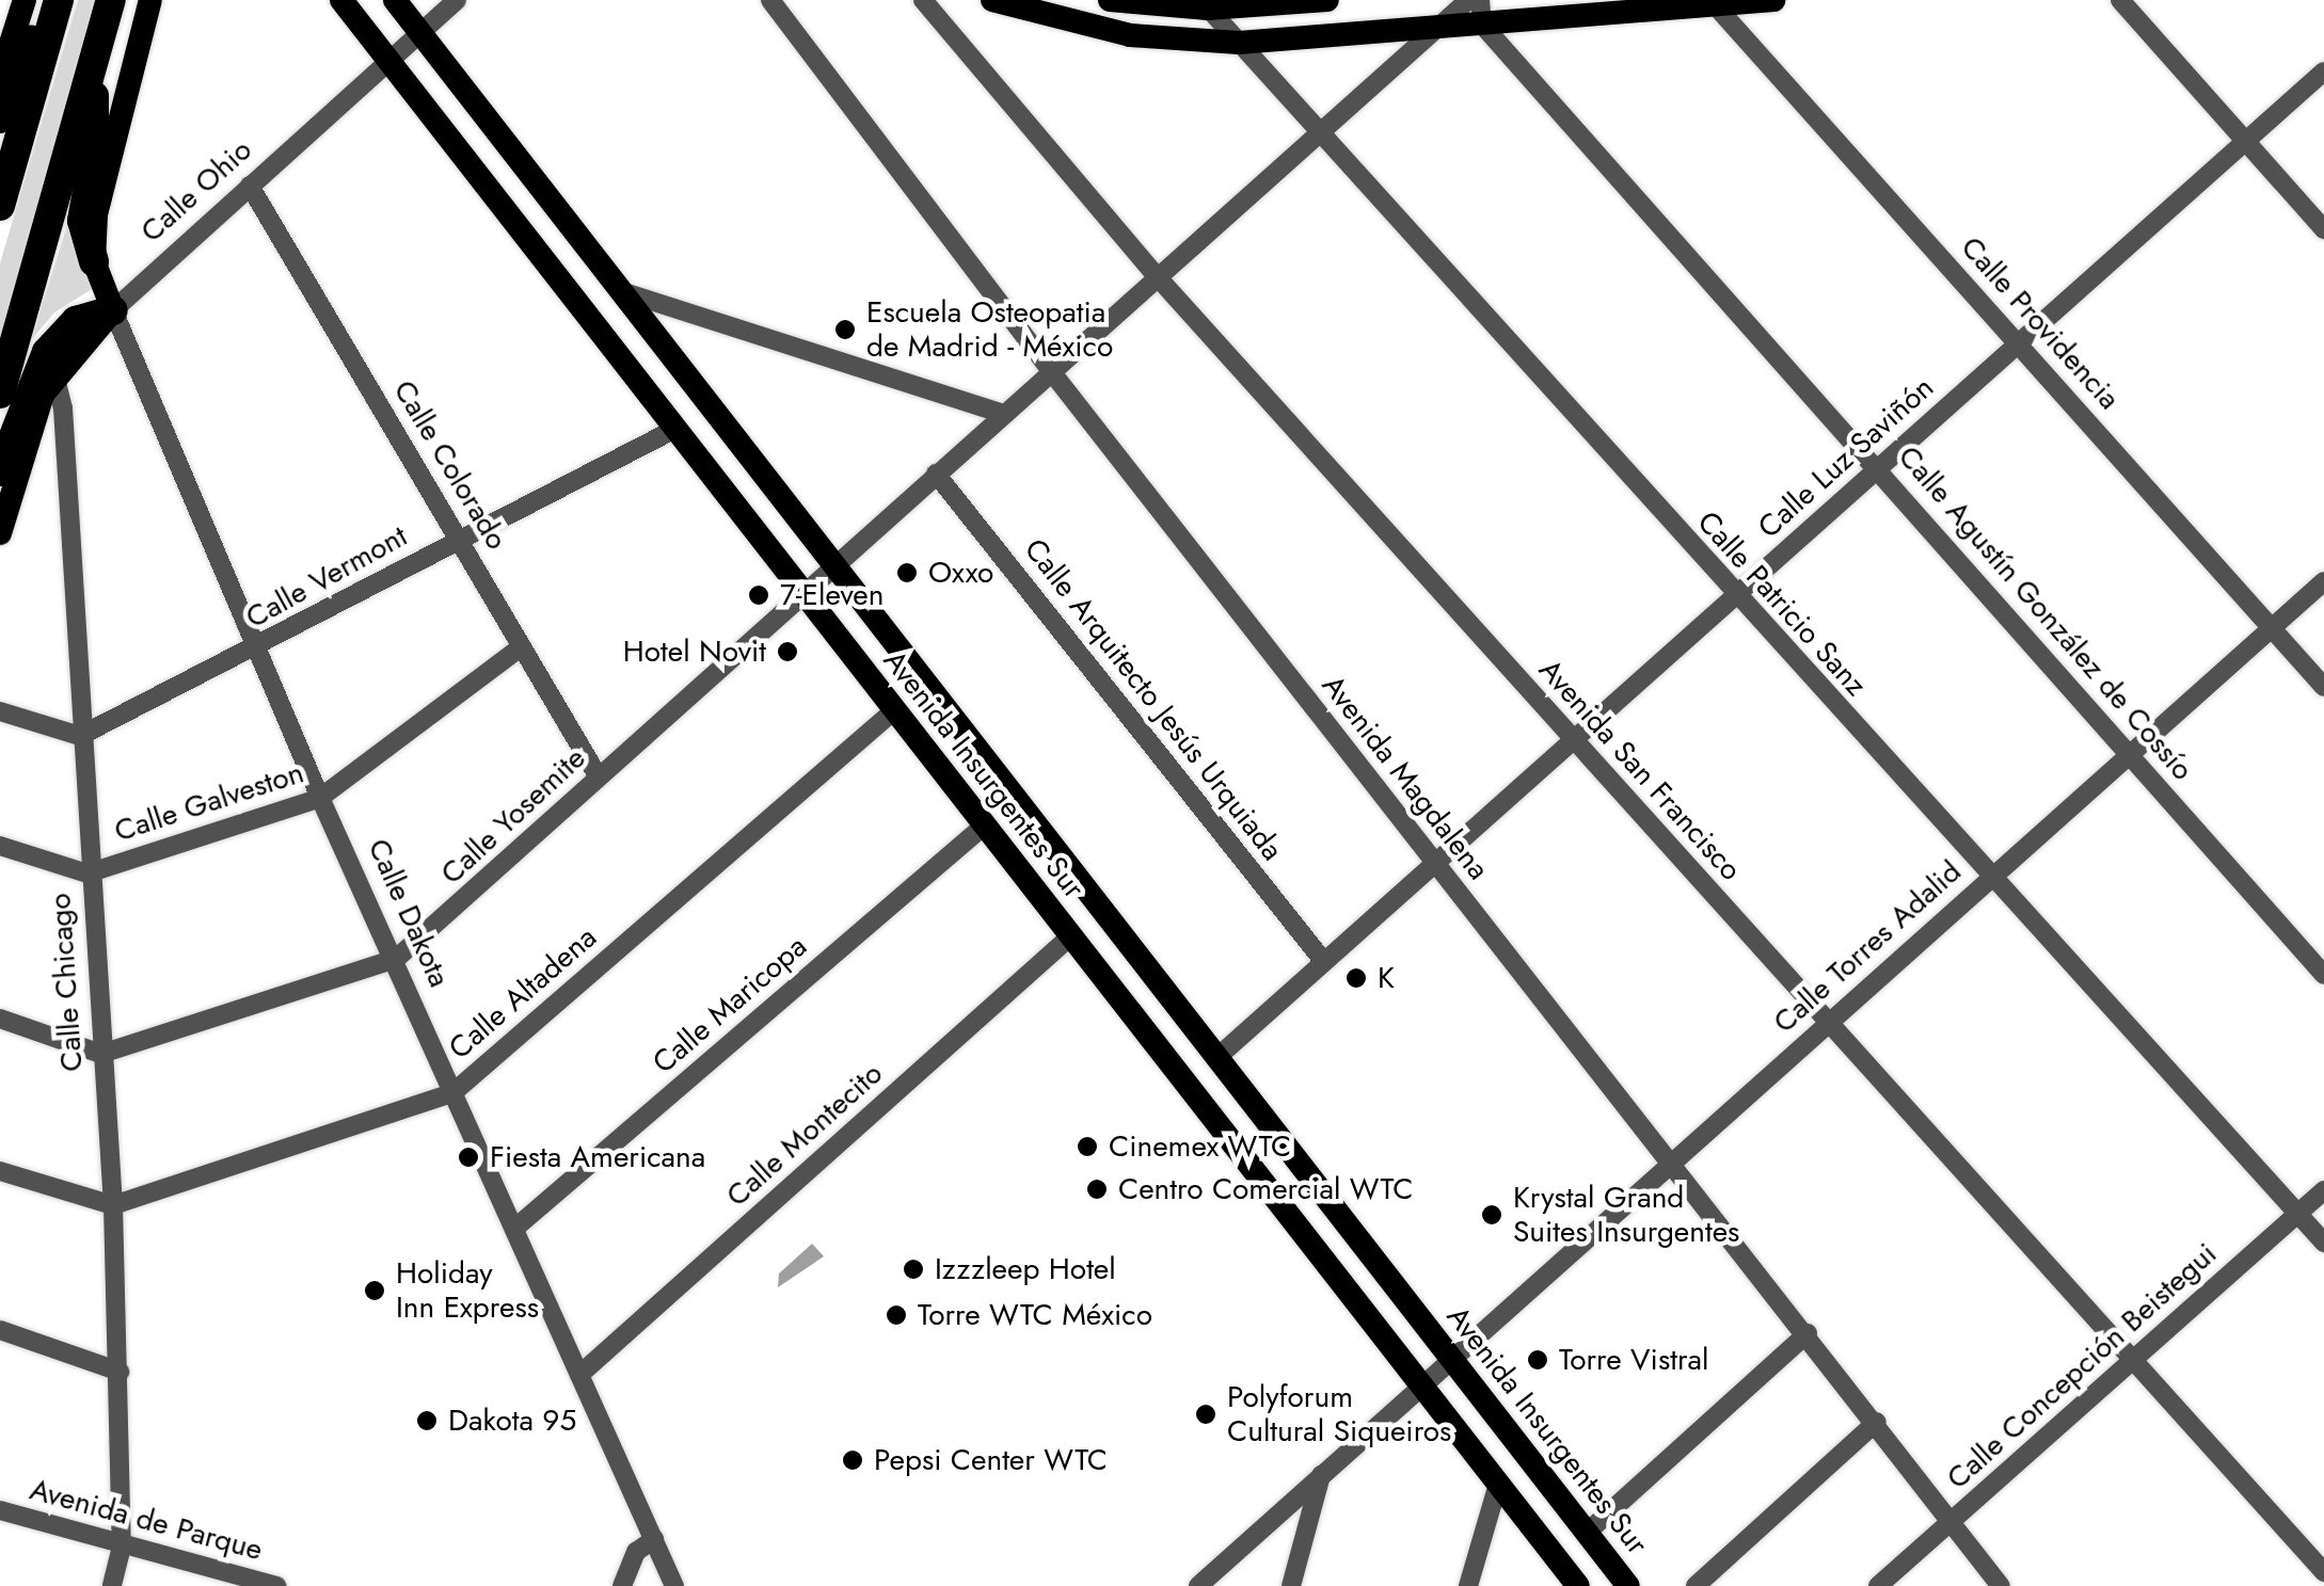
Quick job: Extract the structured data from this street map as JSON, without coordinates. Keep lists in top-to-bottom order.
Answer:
{
  "streets": {
    "main road": ["Calle Ohio", "Avenida Insurgentes Sur", "Calle Dakota"],
    "street": [
      "Calle Providencia",
      "Calle Luz Saviñón",
      "Calle Colorado",
      "Calle Vermont",
      "Calle Patricio Sanz",
      "Calle Agustín González de Cossío",
      "Calle Arquitecto Jesús Urquiada",
      "Avenida San Francisco",
      "Avenida Magdalena",
      "Calle Galveston",
      "Calle Yosemite",
      "Calle Torres Adalid",
      "Calle Chicago",
      "Calle Altadena",
      "Calle Maricopa",
      "Calle Montecito",
      "Calle Concepción Beistegui",
      "Avenida de Parque"
    ]
  },
  "crossings": [
    ["Calle Ohio", "Calle Colorado"],
    ["Calle Ohio", "Avenida Insurgentes Sur"],
    ["Calle Ohio", "Calle Dakota"],
    ["Calle Ohio", "Calle Chicago"],
    ["Calle Providencia", "Calle Luz Saviñón"],
    ["Calle Providencia", "Calle Torres Adalid"],
    ["Calle Luz Saviñón", "Calle Patricio Sanz"],
    ["Calle Luz Saviñón", "Calle Agustín González de Cossío"],
    ["Calle Luz Saviñón", "Calle Arquitecto Jesús Urquiada"],
    ["Calle Luz Saviñón", "Avenida San Francisco"],
    ["Calle Luz Saviñón", "Avenida Insurgentes Sur"],
    ["Calle Luz Saviñón", "Avenida Magdalena"],
    ["Calle Colorado", "Calle Vermont"],
    ["Calle Colorado", "Calle Galveston"],
    ["Calle Colorado", "Calle Yosemite"],
    ["Calle Vermont", "Avenida Insurgentes Sur"],
    ["Calle Vermont", "Calle Dakota"],
    ["Calle Vermont", "Calle Chicago"],
    ["Calle Patricio Sanz", "Calle Yosemite"],
    ["Calle Patricio Sanz", "Calle Torres Adalid"],
    ["Calle Patricio Sanz", "Calle Concepción Beistegui"],
    ["Calle Agustín González de Cossío", "Calle Torres Adalid"],
    ["Calle Arquitecto Jesús Urquiada", "Calle Yosemite"],
    ["Avenida San Francisco", "Calle Yosemite"],
    ["Avenida San Francisco", "Calle Torres Adalid"],
    ["Avenida San Francisco", "Calle Concepción Beistegui"],
    ["Avenida Insurgentes Sur", "Calle Yosemite"],
    ["Avenida Insurgentes Sur", "Calle Torres Adalid"],
    ["Avenida Insurgentes Sur", "Calle Altadena"],
    ["Avenida Insurgentes Sur", "Calle Maricopa"],
    ["Avenida Insurgentes Sur", "Calle Montecito"],
    ["Avenida Magdalena", "Calle Yosemite"],
    ["Avenida Magdalena", "Calle Torres Adalid"],
    ["Avenida Magdalena", "Calle Concepción Beistegui"],
    ["Calle Galveston", "Calle Dakota"],
    ["Calle Galveston", "Calle Chicago"],
    ["Calle Yosemite", "Calle Dakota"],
    ["Calle Yosemite", "Calle Chicago"],
    ["Calle Dakota", "Calle Altadena"],
    ["Calle Dakota", "Calle Maricopa"],
    ["Calle Dakota", "Calle Montecito"],
    ["Calle Chicago", "Calle Altadena"],
    ["Calle Chicago", "Avenida de Parque"]
  ],
  "places": [
    "Escuela Osteopatia de Madrid - México",
    "Oxxo",
    "7-Eleven",
    "Hotel Novit",
    "K",
    "Cinemex WTC",
    "Fiesta Americana",
    "Centro Comercial WTC",
    "Krystal Grand Suites Insurgentes",
    "Izzzleep Hotel",
    "Holiday Inn Express",
    "Torre WTC México",
    "Torre Vistral",
    "Polyforum Cultural Siqueiros",
    "Dakota 95",
    "Pepsi Center WTC"
  ]
}
